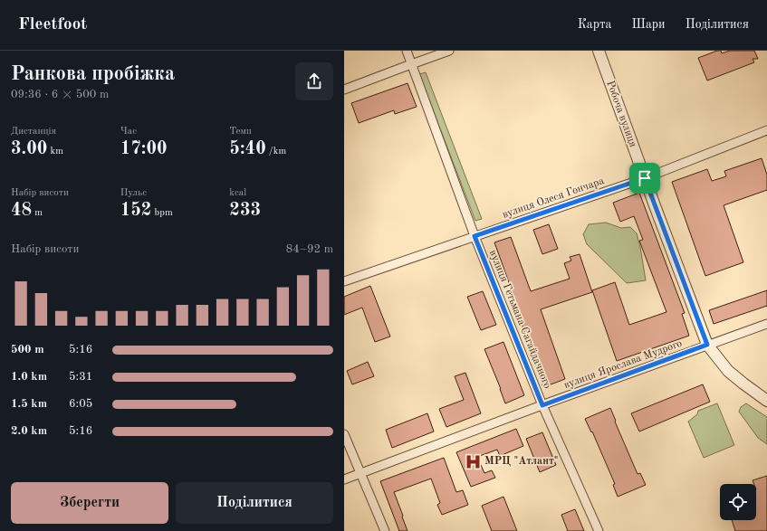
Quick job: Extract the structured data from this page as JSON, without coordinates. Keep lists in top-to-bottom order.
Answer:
{
  "streets": {
    "street": [
      "Робоча вулиця",
      "вулиця Олеся Гончара",
      "вулиця Гетьмана Сагайдачного",
      "вулиця Ярослава Мудрого"
    ]
  },
  "crossings": [
    ["Робоча вулиця", "вулиця Олеся Гончара"],
    ["Робоча вулиця", "вулиця Ярослава Мудрого"],
    ["вулиця Олеся Гончара", "вулиця Гетьмана Сагайдачного"],
    ["вулиця Гетьмана Сагайдачного", "вулиця Ярослава Мудрого"]
  ],
  "places": {
    "hospital": ["МРЦ \"Атлант\""]
  },
  "page": {
    "header": "Fleetfoot",
    "nav": ["Карта", "Шари", "Поділитися"],
    "heading": ["Ранкова пробіжка", "09:36 · 6 × 500 m"],
    "stats": [
      ["Дистанція", "3.00 km"],
      ["Час", "17:00"],
      ["Темп", "5:40 /km"],
      ["Набір висоти", "48 m"],
      ["Пульс", "152 bpm"],
      ["kcal", "233"]
    ],
    "chart": ["Набір висоти", "84–92 m"],
    "list": [
      {
        "name": "500 m",
        "note": "5:16"
      },
      {
        "name": "1.0 km",
        "note": "5:31"
      },
      {
        "name": "1.5 km",
        "note": "6:05"
      },
      {
        "name": "2.0 km",
        "note": "5:16"
      }
    ],
    "buttons": ["Зберегти", "Поділитися"]
  }
}
